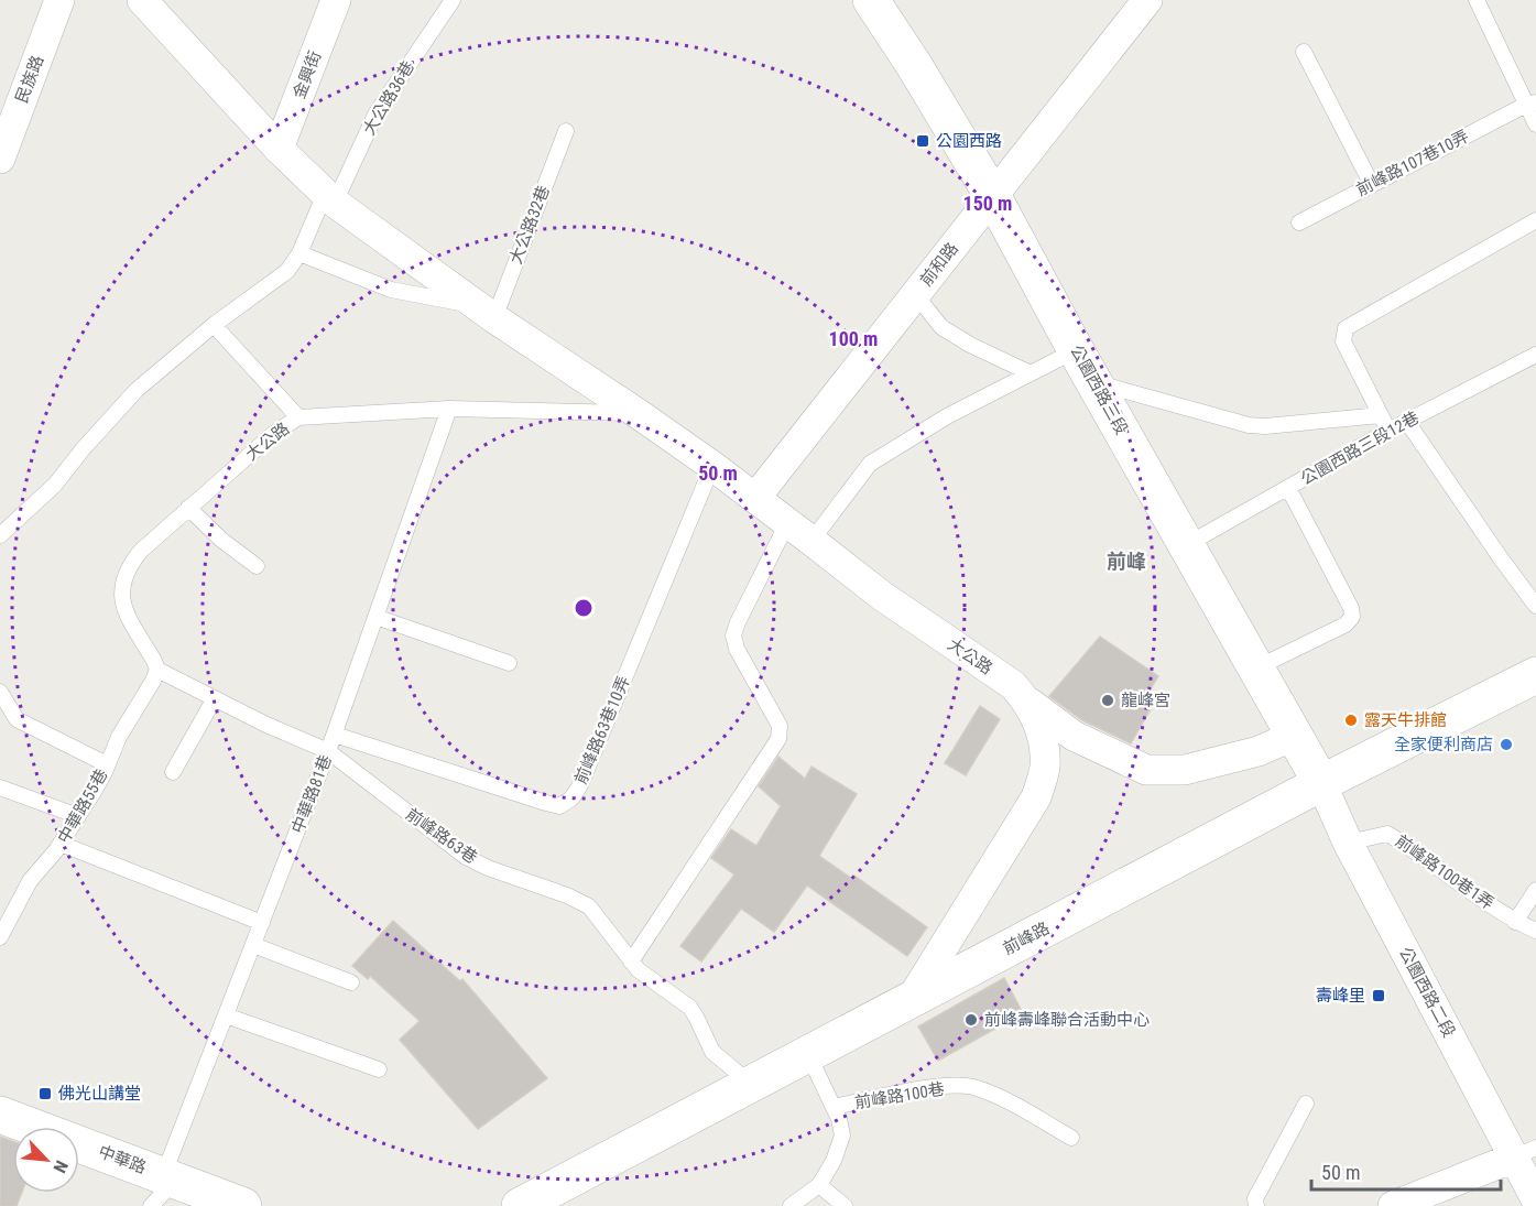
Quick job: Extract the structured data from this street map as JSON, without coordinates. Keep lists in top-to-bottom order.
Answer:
{
  "streets": {
    "main road": ["公園西路三段", "前峰路", "中華路"],
    "street": [
      "金興街",
      "民族路",
      "前和路",
      "大公路",
      "公園西路二段"
    ],
    "lane": [
      "大公路36巷",
      "前峰路107巷10弄",
      "大公路32巷",
      "公園西路三段12巷",
      "前峰路63巷10弄",
      "中華路81巷",
      "中華路55巷",
      "前峰路63巷",
      "前峰路100巷1弄",
      "前峰路100巷"
    ]
  },
  "crossings": [
    ["金興街", "大公路"],
    ["大公路36巷", "大公路"],
    ["大公路32巷", "大公路"],
    ["前和路", "公園西路三段"],
    ["前和路", "大公路"],
    ["公園西路三段", "公園西路三段12巷"],
    ["公園西路三段", "前峰路"],
    ["公園西路三段", "公園西路二段"],
    ["大公路", "前峰路63巷10弄"],
    ["大公路", "中華路81巷"],
    ["大公路", "中華路55巷"],
    ["大公路", "前峰路63巷"],
    ["大公路", "前峰路"],
    ["前峰路63巷10弄", "中華路81巷"],
    ["中華路81巷", "前峰路63巷"],
    ["中華路81巷", "中華路"],
    ["中華路55巷", "前峰路63巷"],
    ["前峰路63巷", "前峰路"],
    ["前峰路100巷1弄", "公園西路二段"],
    ["前峰路", "公園西路二段"]
  ],
  "districts": ["前峰"],
  "places": {
    "transit": ["公園西路", "壽峰里", "佛光山講堂"],
    "other": [
      "龍峰宮",
      "露天牛排館",
      "全家便利商店",
      "前峰壽峰聯合活動中心"
    ]
  },
  "scale_bar": "50 m",
  "north": "bottom right",
  "rings": ["150 m", "100 m", "50 m"]
}
